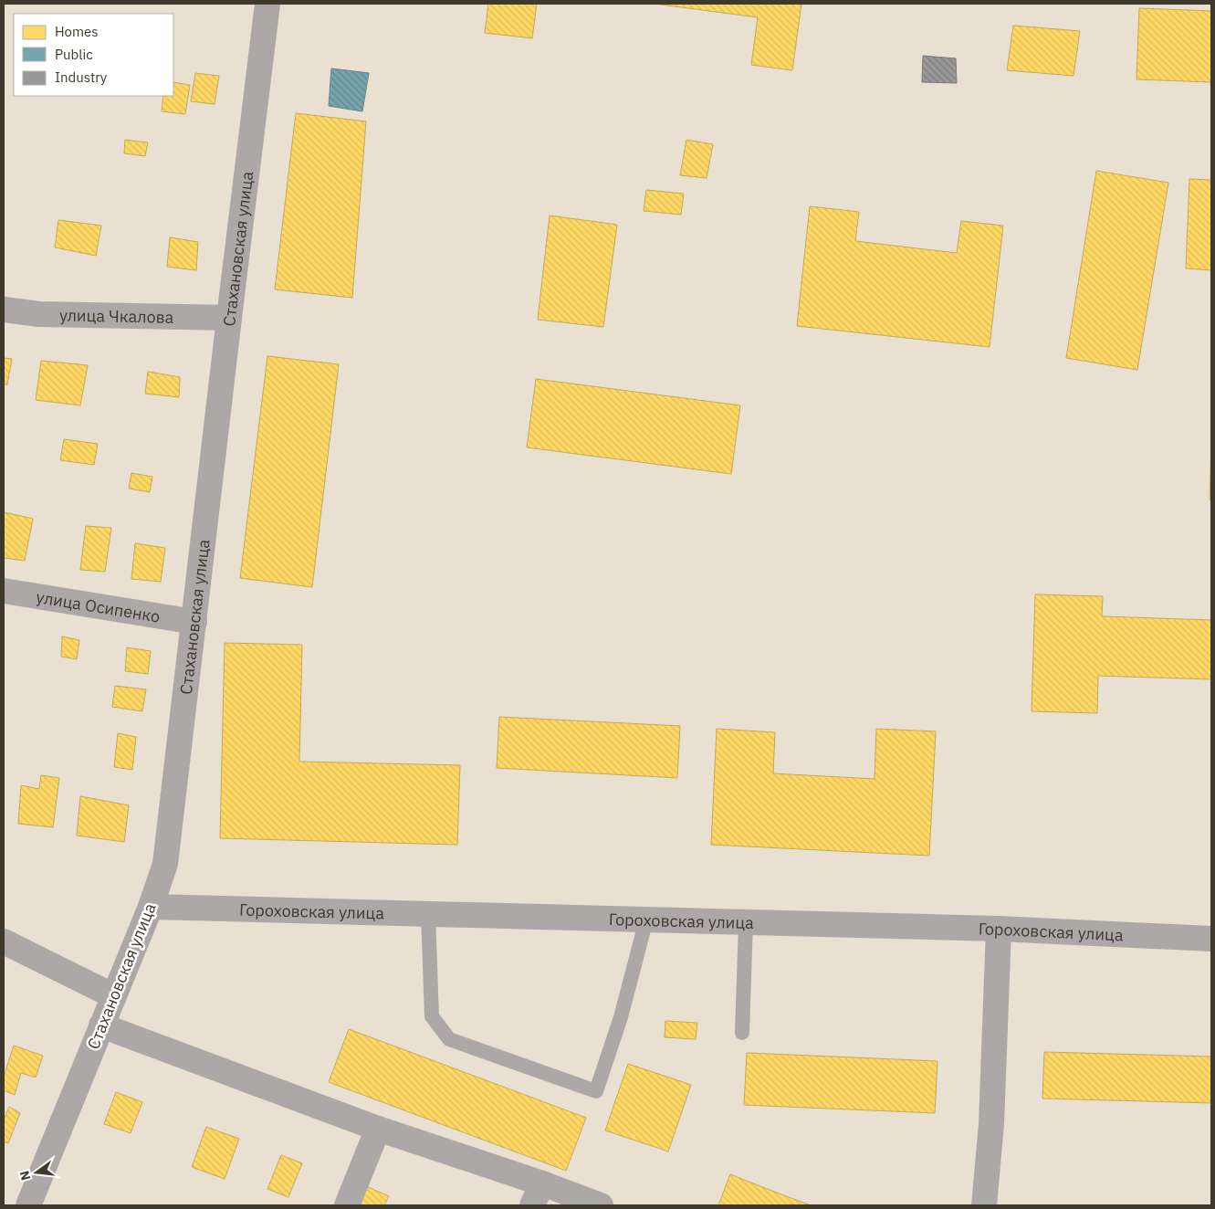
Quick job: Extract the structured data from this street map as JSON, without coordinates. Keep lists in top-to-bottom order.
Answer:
{
  "streets": {
    "street": [
      "Стахановская улица",
      "улица Чкалова",
      "улица Осипенко",
      "Гороховская улица"
    ]
  },
  "crossings": [
    ["Стахановская улица", "улица Чкалова"],
    ["Стахановская улица", "улица Осипенко"],
    ["Стахановская улица", "Гороховская улица"]
  ],
  "legend": ["Homes", "Public", "Industry"],
  "north": "left"
}
